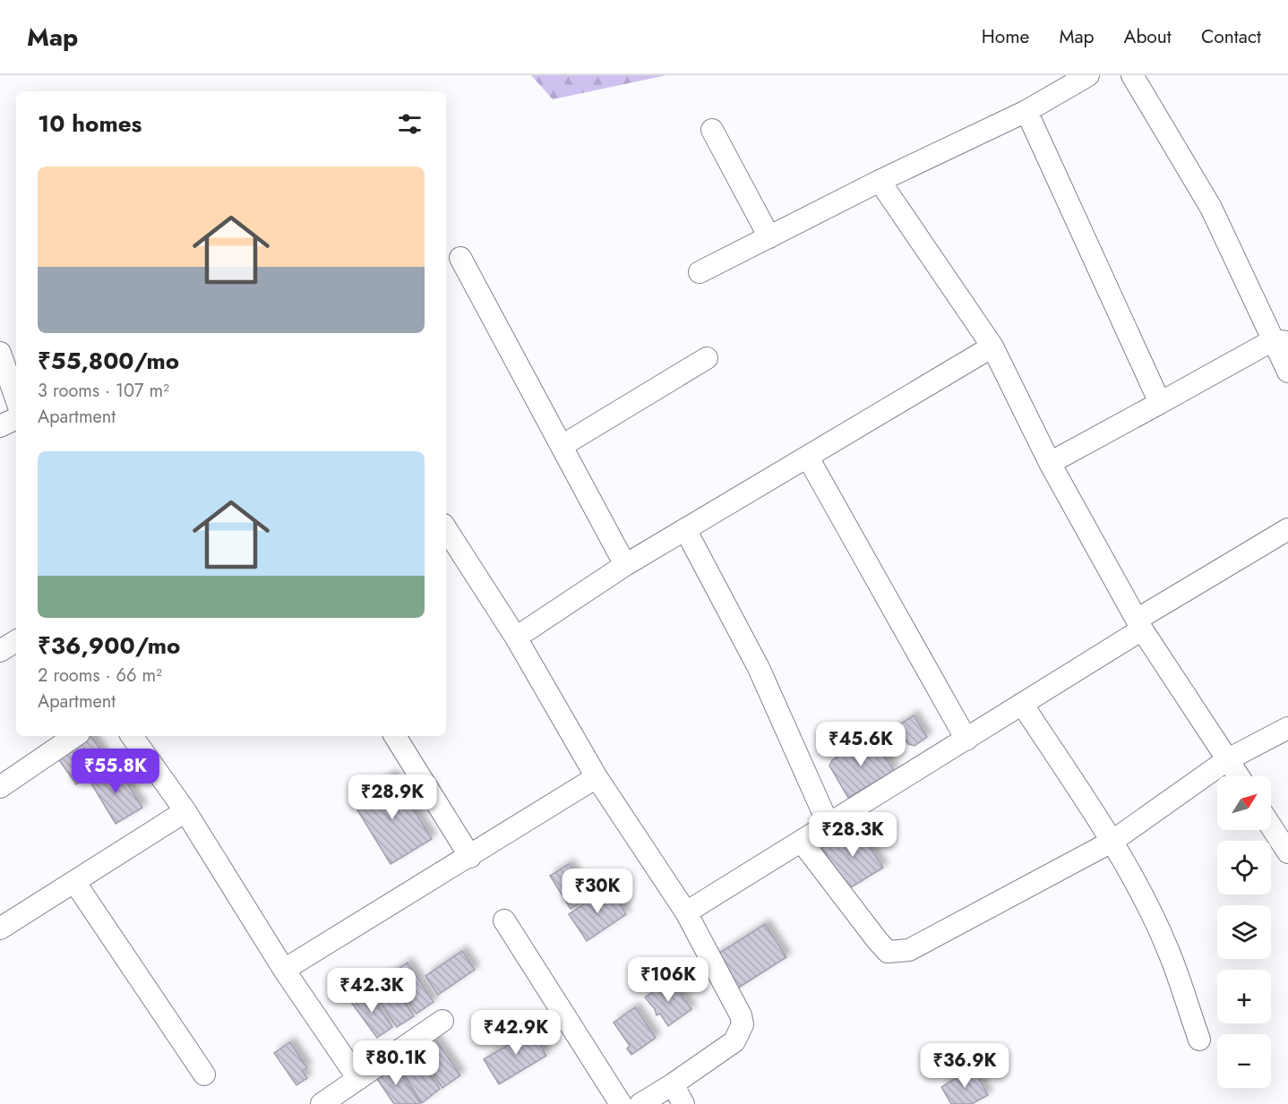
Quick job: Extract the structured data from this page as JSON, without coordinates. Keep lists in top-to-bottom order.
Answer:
{
  "north": "top right",
  "page": {
    "header": "Map",
    "nav": [
      "Home",
      "Map",
      "About",
      "Contact"
    ],
    "heading": "10 homes",
    "list": [
      {
        "name": "₹55,800/mo",
        "note": "3 rooms · 107 m² · Apartment"
      },
      {
        "name": "₹36,900/mo",
        "note": "2 rooms · 66 m² · Apartment"
      }
    ],
    "price": [
      "₹45.6K",
      "₹55.8K",
      "₹28.9K",
      "₹28.3K",
      "₹30K",
      "₹106K",
      "₹42.3K",
      "₹42.9K",
      "₹80.1K",
      "₹36.9K"
    ],
    "map_buttons": ["+", "−"]
  }
}
